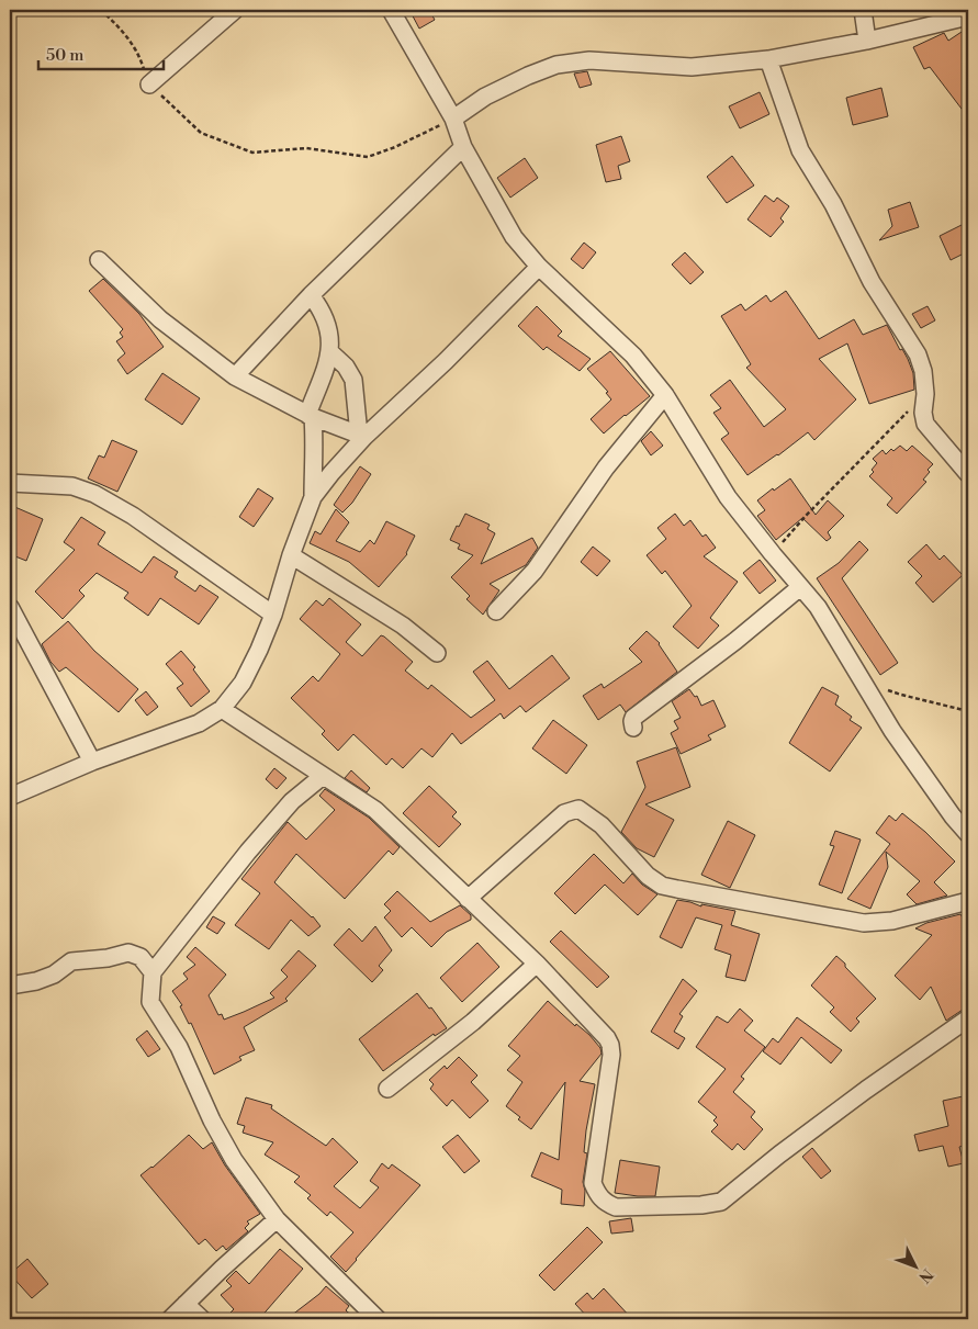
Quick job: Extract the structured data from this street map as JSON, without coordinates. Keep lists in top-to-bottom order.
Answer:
{
  "scale_bar": "50 m",
  "north": "bottom right"
}
